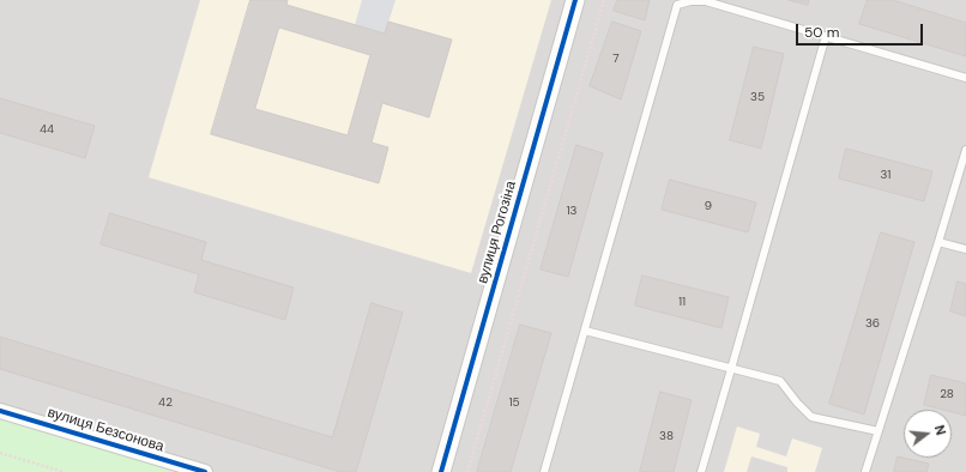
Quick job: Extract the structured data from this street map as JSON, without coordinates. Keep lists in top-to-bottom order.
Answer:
{
  "streets": {
    "street": ["вулиця Рогозіна", "вулиця Безсонова"]
  },
  "house_numbers": [
    "7",
    "35",
    "44",
    "31",
    "9",
    "13",
    "11",
    "36",
    "28",
    "42",
    "15",
    "38"
  ],
  "scale_bar": "50 m",
  "north": "right"
}
